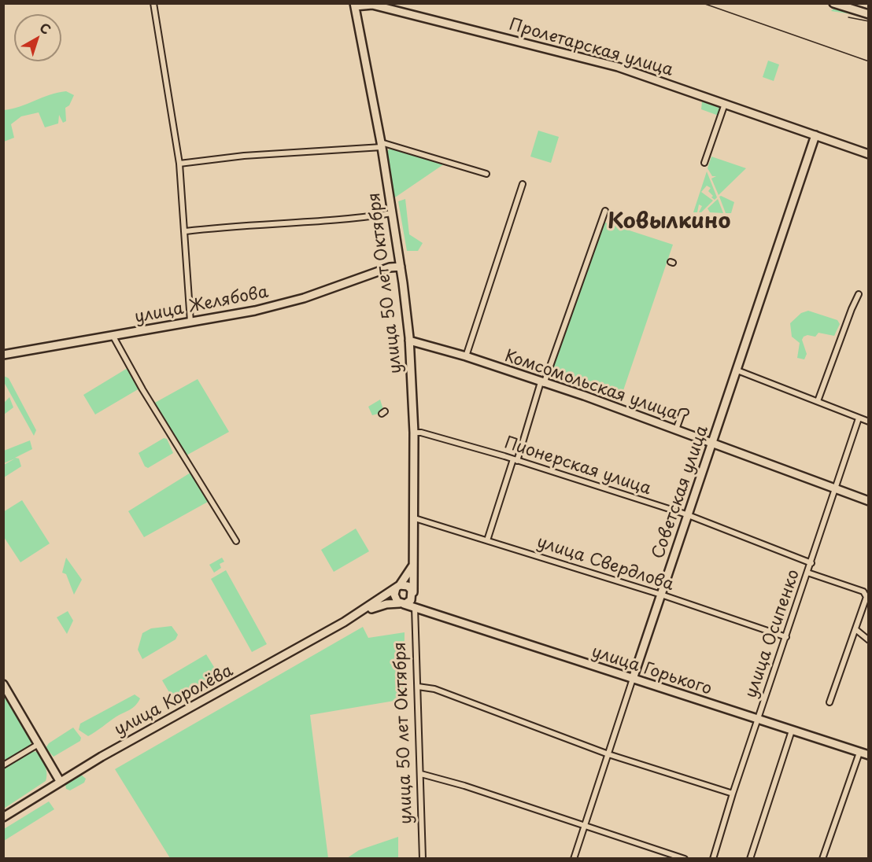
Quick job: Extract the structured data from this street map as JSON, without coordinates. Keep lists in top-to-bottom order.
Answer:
{
  "streets": {
    "street": [
      "Пролетарская улица",
      "улица 50 лет Октября",
      "улица Желябова",
      "Комсомольская улица",
      "Пионерская улица",
      "Советская улица",
      "улица Свердлова",
      "улица Осипенко",
      "улица Горького",
      "улица Королёва"
    ]
  },
  "crossings": [
    ["Пролетарская улица", "улица 50 лет Октября"],
    ["Пролетарская улица", "Советская улица"],
    ["улица 50 лет Октября", "улица Желябова"],
    ["улица 50 лет Октября", "Комсомольская улица"],
    ["улица 50 лет Октября", "Пионерская улица"],
    ["улица 50 лет Октября", "улица Свердлова"],
    ["улица 50 лет Октября", "улица Горького"],
    ["улица 50 лет Октября", "улица Королёва"],
    ["Комсомольская улица", "Советская улица"],
    ["Комсомольская улица", "улица Осипенко"],
    ["Пионерская улица", "Советская улица"],
    ["Пионерская улица", "улица Осипенко"],
    ["Советская улица", "улица Свердлова"],
    ["Советская улица", "улица Горького"],
    ["улица Свердлова", "улица Осипенко"],
    ["улица Осипенко", "улица Горького"],
    ["улица Горького", "улица Королёва"]
  ],
  "districts": ["Ковылкино"],
  "north": "top right"
}
